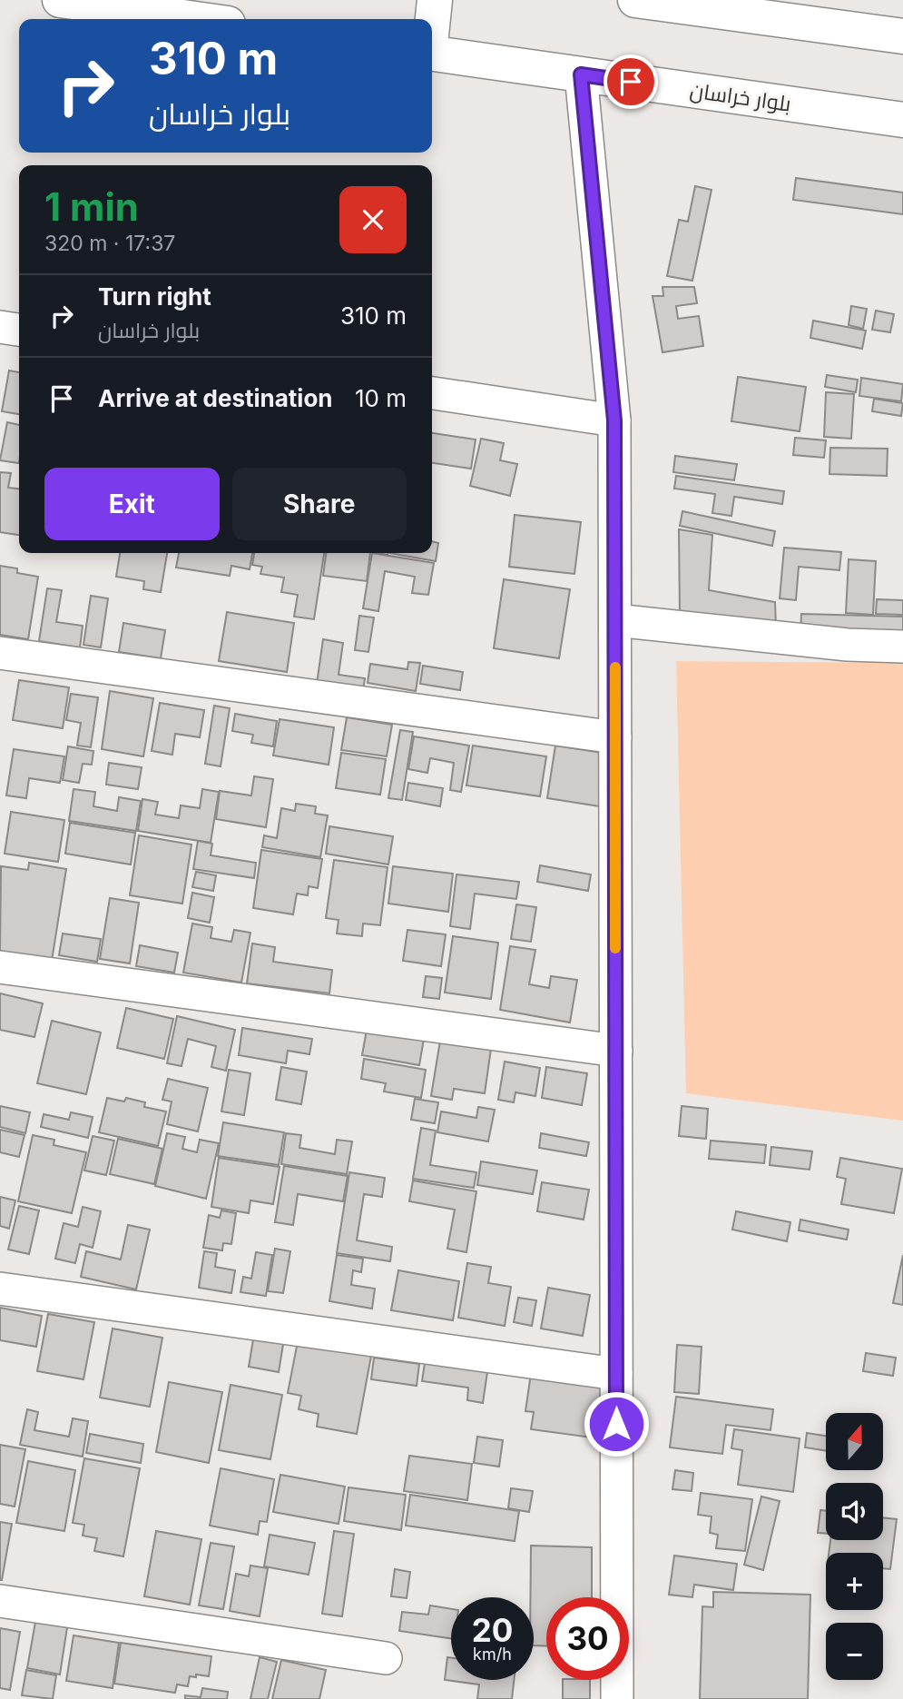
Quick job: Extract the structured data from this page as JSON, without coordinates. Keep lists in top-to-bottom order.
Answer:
{
  "streets": {
    "main road": ["بلوار خراسان"]
  },
  "north": "top",
  "page": {
    "turn": ["310 m", "بلوار خراسان"],
    "heading": ["1 min", "320 m · 17:37"],
    "list": [
      {
        "name": "Turn right",
        "note": "بلوار خراسان",
        "value": "310 m"
      },
      {
        "name": "Arrive at destination",
        "value": "10 m"
      }
    ],
    "buttons": ["Exit", "Share"],
    "map_buttons": ["+", "−"],
    "speed": "20 km/h",
    "limit": "30"
  }
}
